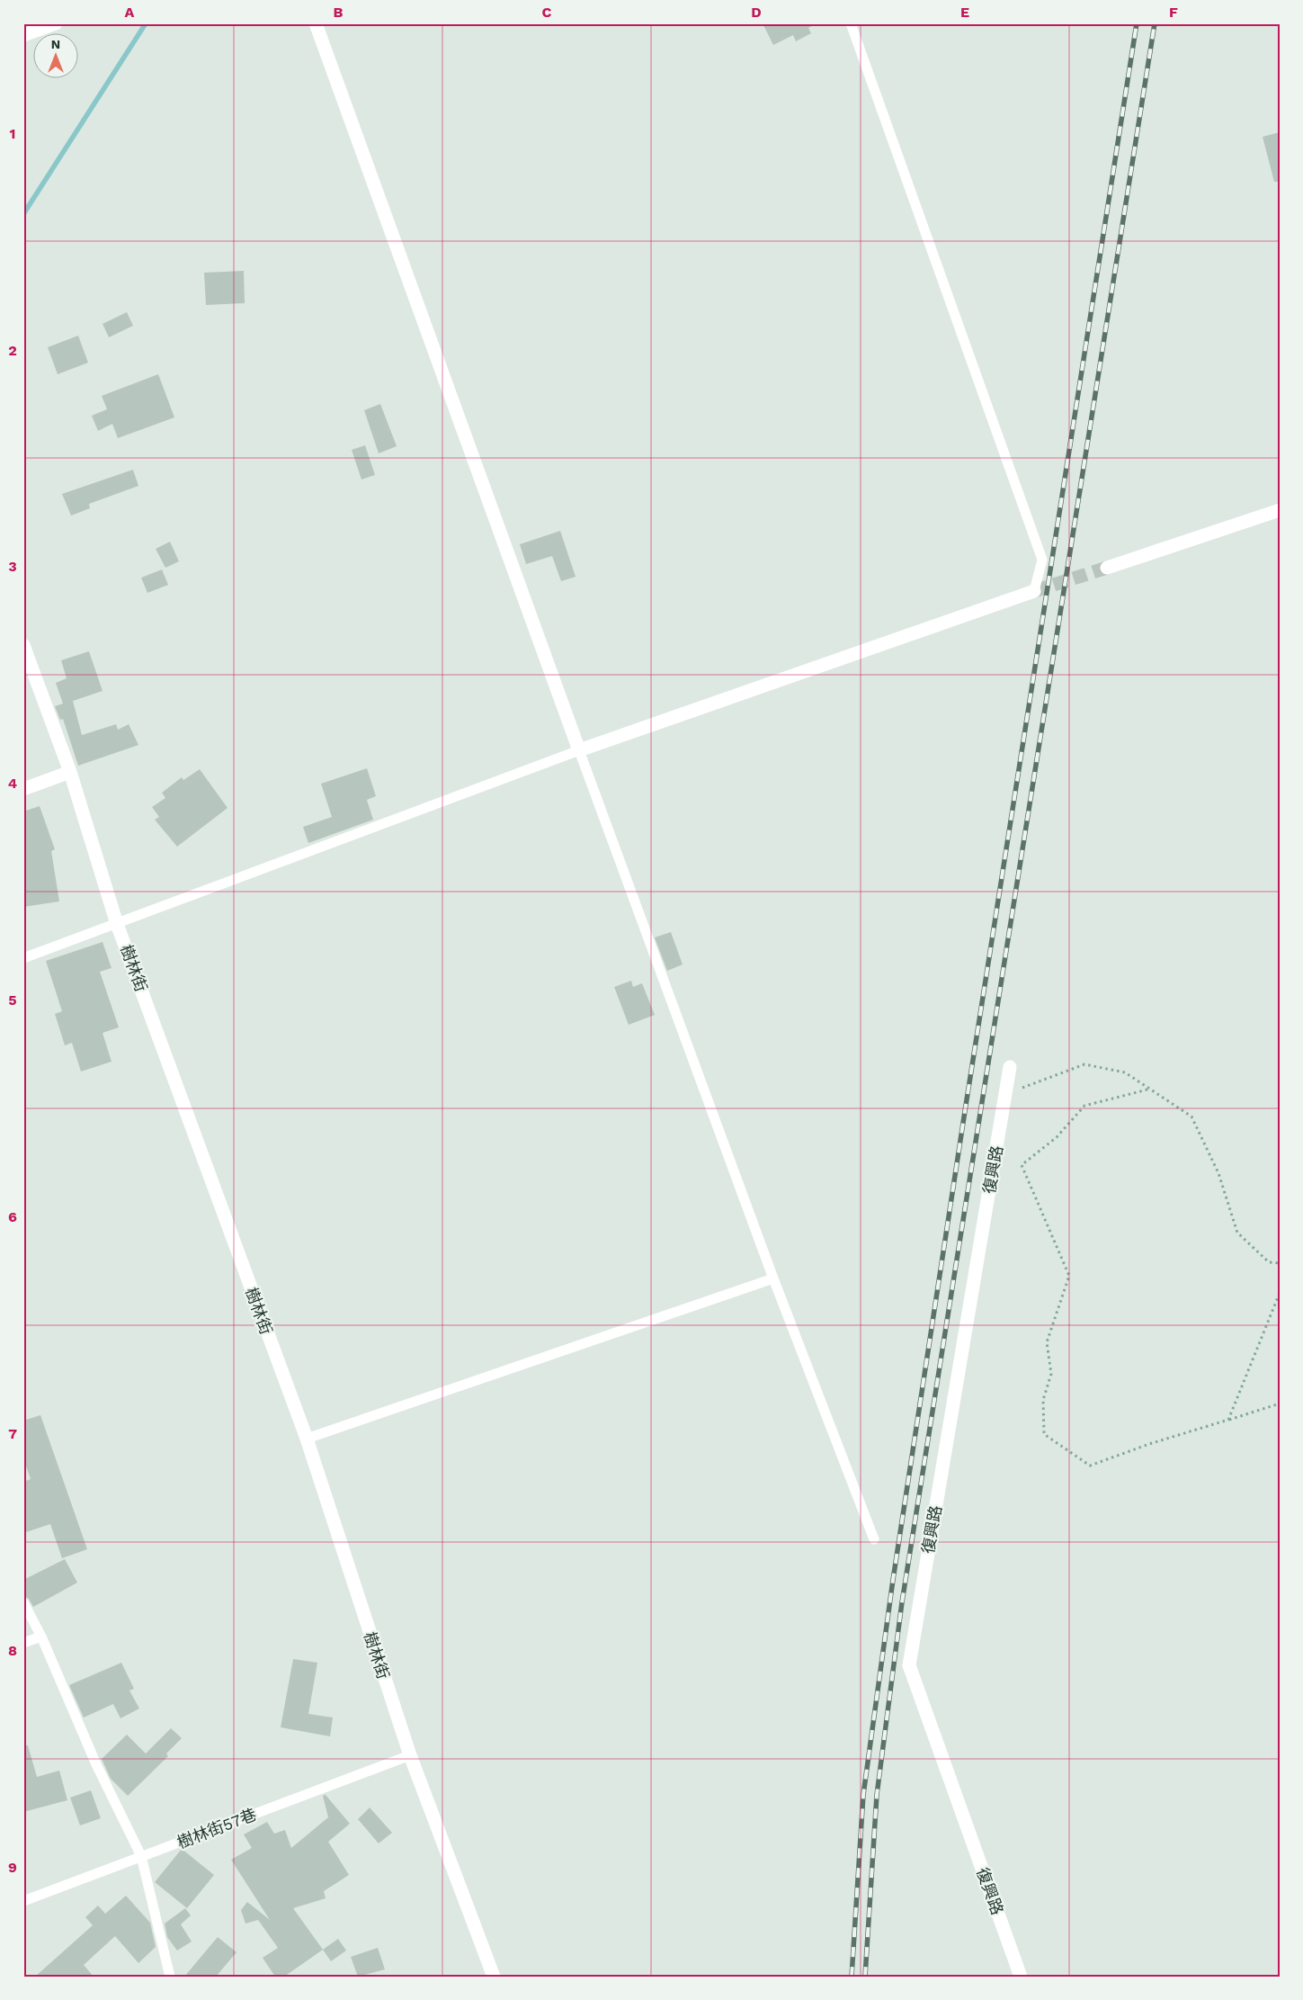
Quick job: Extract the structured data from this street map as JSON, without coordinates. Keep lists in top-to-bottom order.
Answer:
{
  "streets": {
    "street": ["樹林街", "復興路"],
    "lane": ["樹林街57巷"]
  },
  "crossings": [
    ["樹林街", "樹林街57巷"]
  ],
  "north": "top",
  "grid": {
    "columns": [
      "A",
      "B",
      "C",
      "D",
      "E",
      "F"
    ],
    "rows": [
      "1",
      "2",
      "3",
      "4",
      "5",
      "6",
      "7",
      "8",
      "9"
    ]
  }
}
